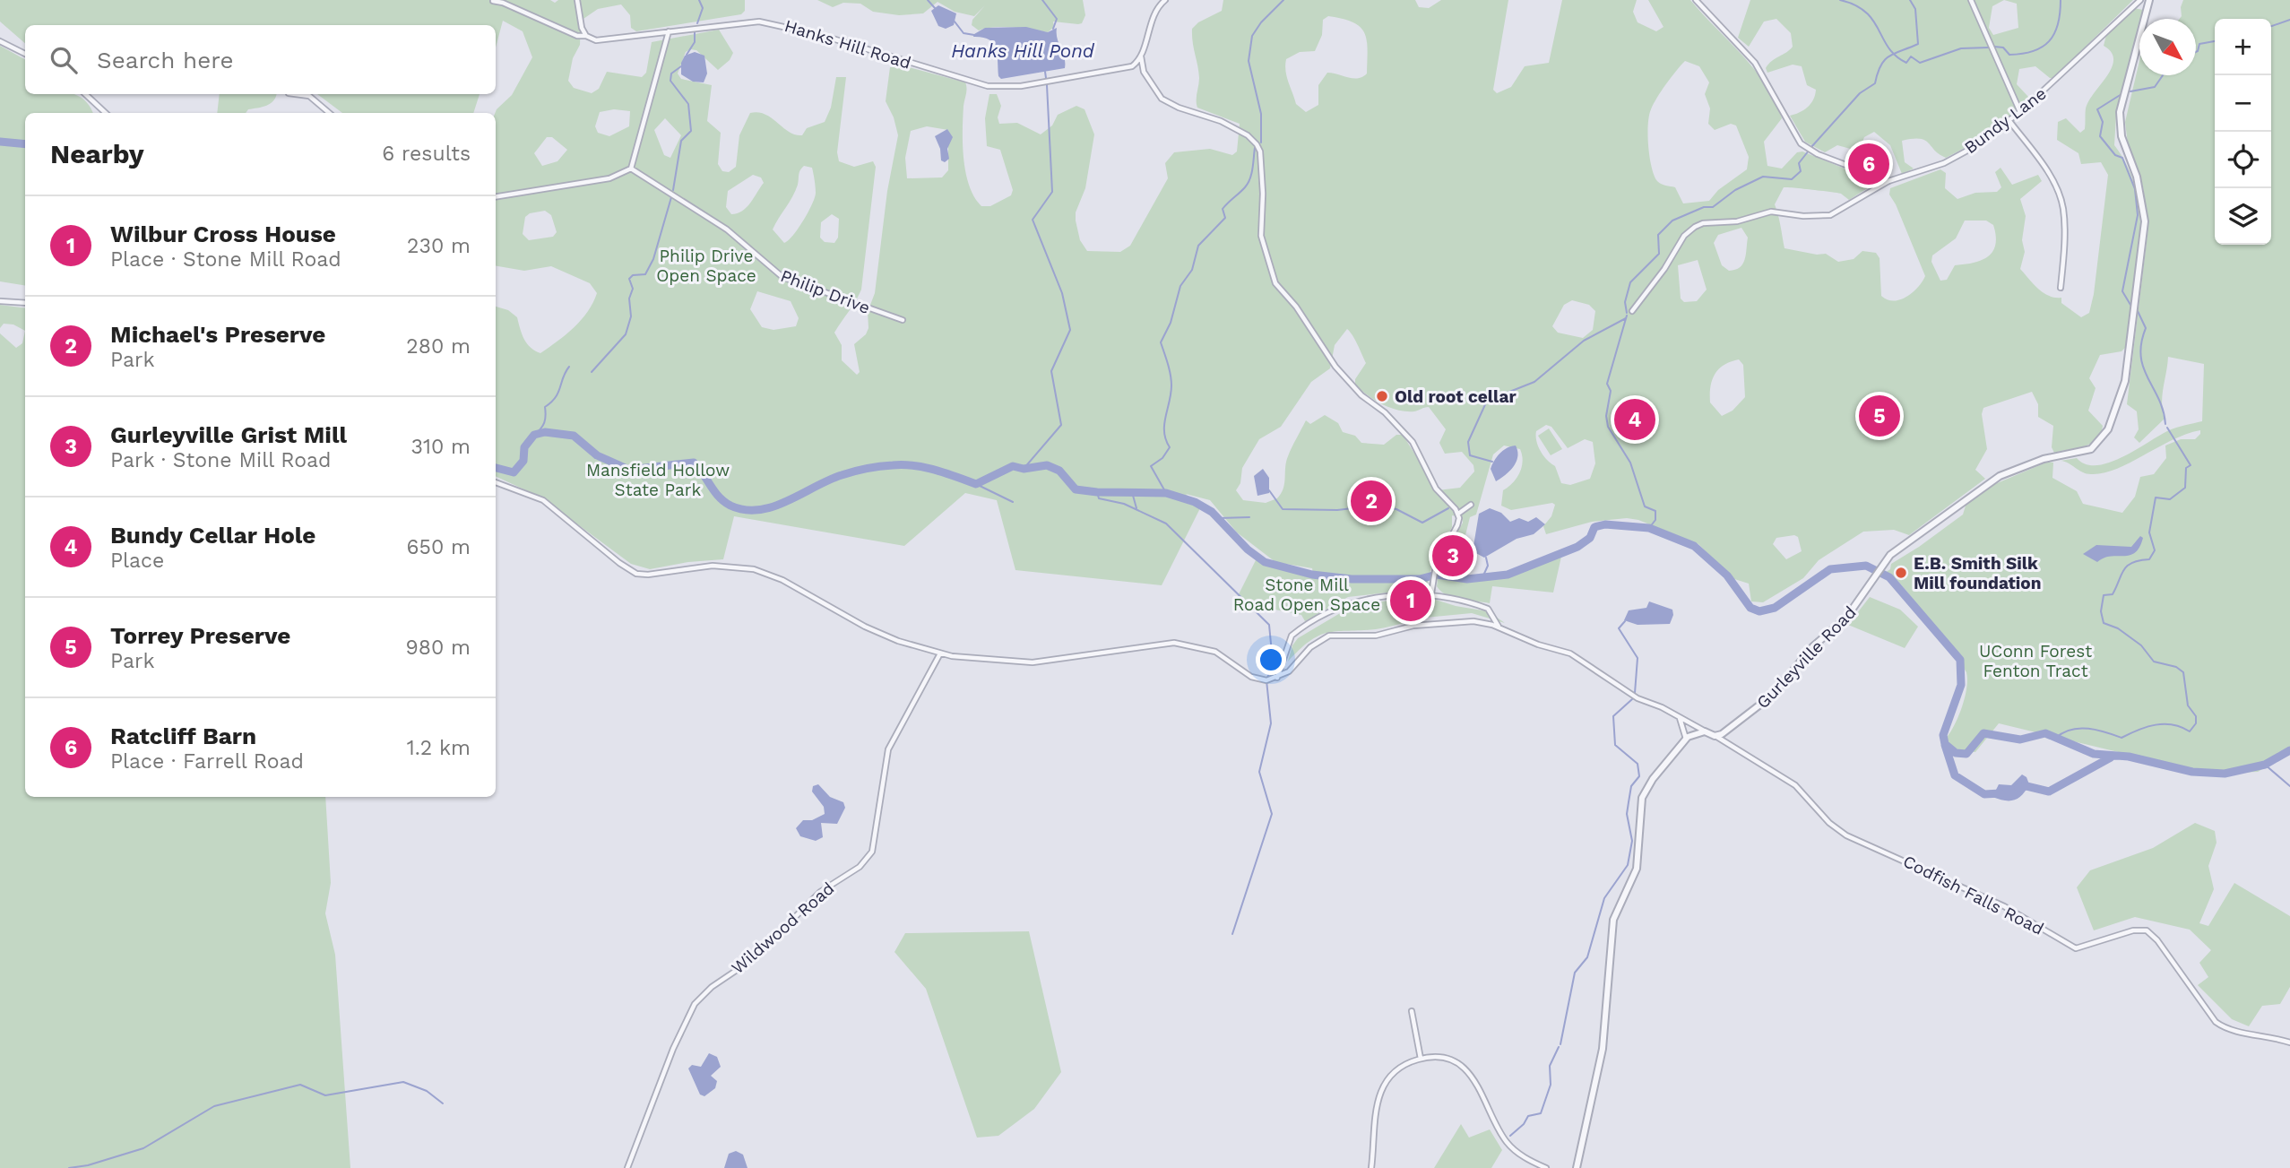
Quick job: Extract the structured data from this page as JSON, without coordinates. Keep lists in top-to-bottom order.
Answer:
{
  "streets": {
    "street": [
      "Hanks Hill Road",
      "Bundy Lane",
      "Philip Drive",
      "Gurleyville Road",
      "Codfish Falls Road",
      "Wildwood Road"
    ]
  },
  "crossings": [
    ["Gurleyville Road", "Codfish Falls Road"]
  ],
  "water": ["Hanks Hill Pond"],
  "parks": [
    "Philip Drive Open Space",
    "Mansfield Hollow State Park",
    "Stone Mill Road Open Space",
    "UConn Forest Fenton Tract"
  ],
  "places": ["Old root cellar", "E.B. Smith Silk Mill foundation"],
  "north": "bottom right",
  "page": {
    "map_buttons": ["+", "−"],
    "search": "Search here",
    "heading": ["Nearby", "6 results"],
    "pins": [
      "6",
      "5",
      "4",
      "2",
      "3",
      "1"
    ],
    "list": [
      {
        "mark": "1",
        "name": "Wilbur Cross House",
        "note": "Place · Stone Mill Road",
        "value": "230 m"
      },
      {
        "mark": "2",
        "name": "Michael's Preserve",
        "note": "Park",
        "value": "280 m"
      },
      {
        "mark": "3",
        "name": "Gurleyville Grist Mill",
        "note": "Park · Stone Mill Road",
        "value": "310 m"
      },
      {
        "mark": "4",
        "name": "Bundy Cellar Hole",
        "note": "Place",
        "value": "650 m"
      },
      {
        "mark": "5",
        "name": "Torrey Preserve",
        "note": "Park",
        "value": "980 m"
      },
      {
        "mark": "6",
        "name": "Ratcliff Barn",
        "note": "Place · Farrell Road",
        "value": "1.2 km"
      }
    ]
  }
}
